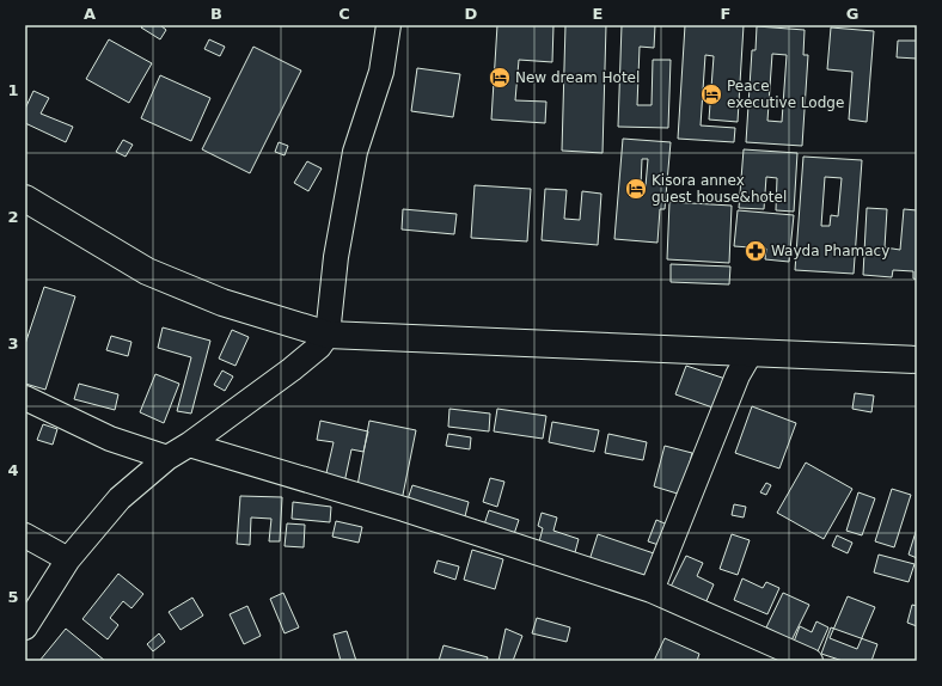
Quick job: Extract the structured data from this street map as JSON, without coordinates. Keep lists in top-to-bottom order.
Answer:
{
  "places": {
    "hotel": ["New dream Hotel", "Peace executive Lodge", "Kisora annex guest house&hotel"],
    "pharmacy": ["Wayda Phamacy"]
  },
  "grid": {
    "columns": [
      "A",
      "B",
      "C",
      "D",
      "E",
      "F",
      "G"
    ],
    "rows": [
      "1",
      "2",
      "3",
      "4",
      "5"
    ]
  }
}
